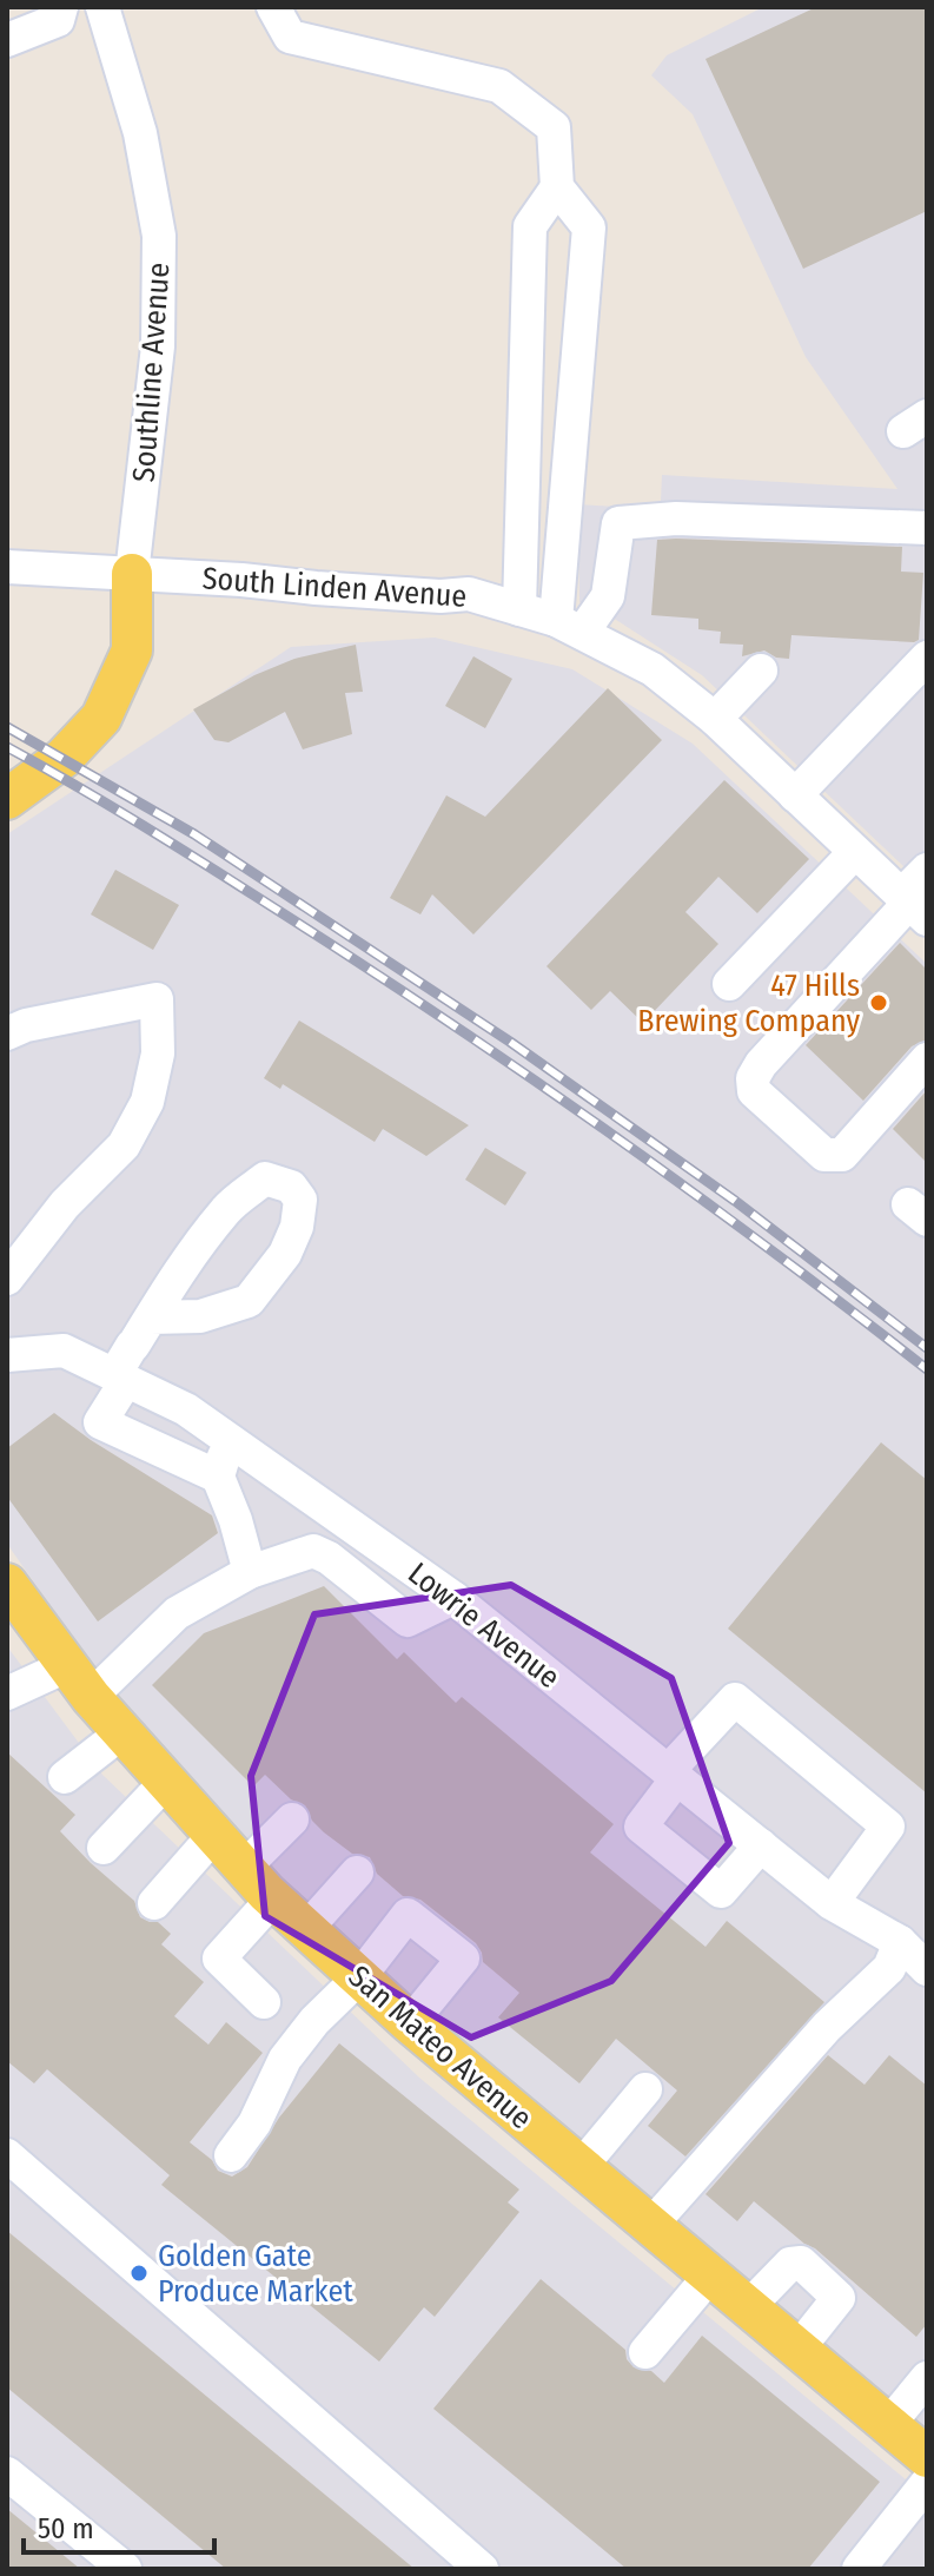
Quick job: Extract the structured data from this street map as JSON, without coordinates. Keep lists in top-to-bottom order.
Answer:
{
  "streets": {
    "main road": ["San Mateo Avenue"],
    "street": ["Southline Avenue", "South Linden Avenue", "Lowrie Avenue"]
  },
  "crossings": [
    ["Southline Avenue", "South Linden Avenue"]
  ],
  "places": ["47 Hills Brewing Company", "Golden Gate Produce Market"],
  "scale_bar": "50 m"
}
